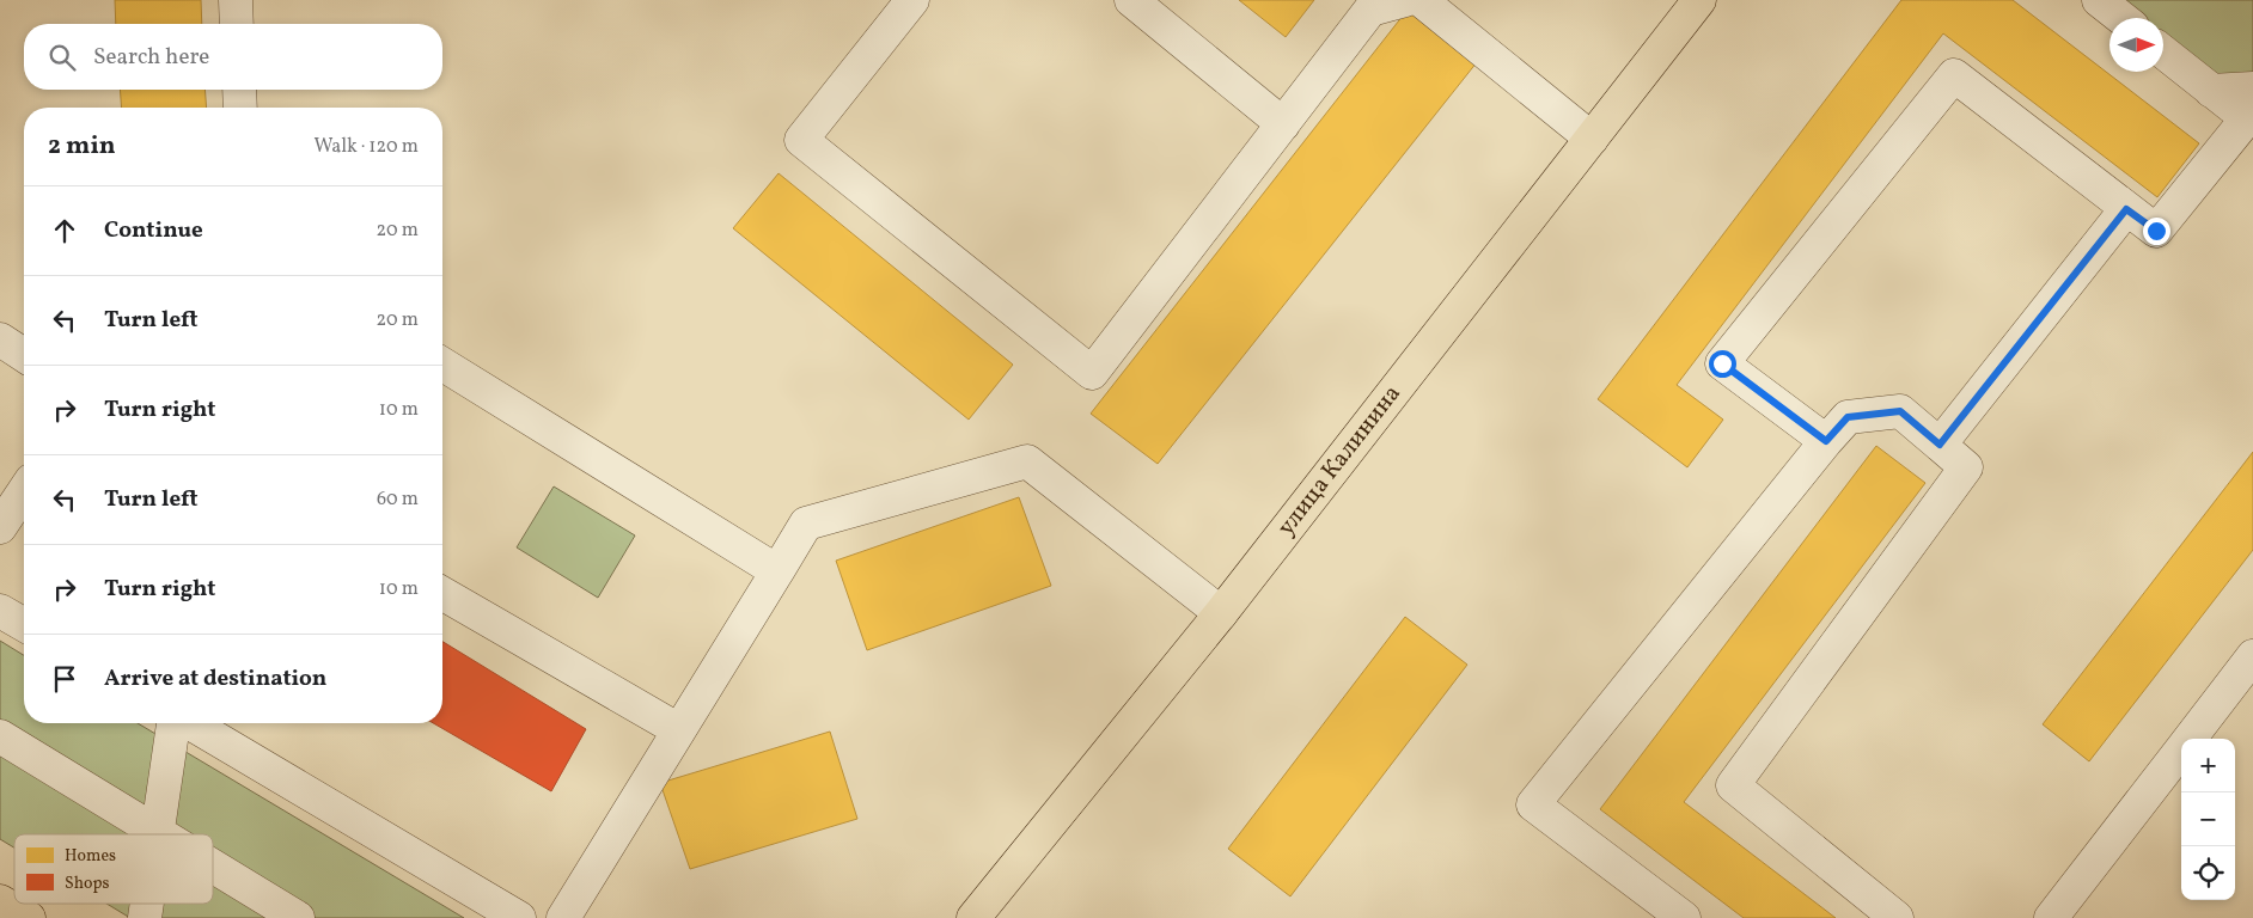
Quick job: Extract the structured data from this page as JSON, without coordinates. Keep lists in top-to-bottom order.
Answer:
{
  "streets": {
    "main road": ["улица Калинина"]
  },
  "legend": ["Homes", "Shops"],
  "north": "right",
  "page": {
    "search": "Search here",
    "heading": ["2 min", "Walk · 120 m"],
    "list": [
      ["Continue", "20 m"],
      ["Turn left", "20 m"],
      ["Turn right", "10 m"],
      ["Turn left", "60 m"],
      ["Turn right", "10 m"],
      "Arrive at destination"
    ],
    "map_buttons": ["+", "−"]
  }
}
